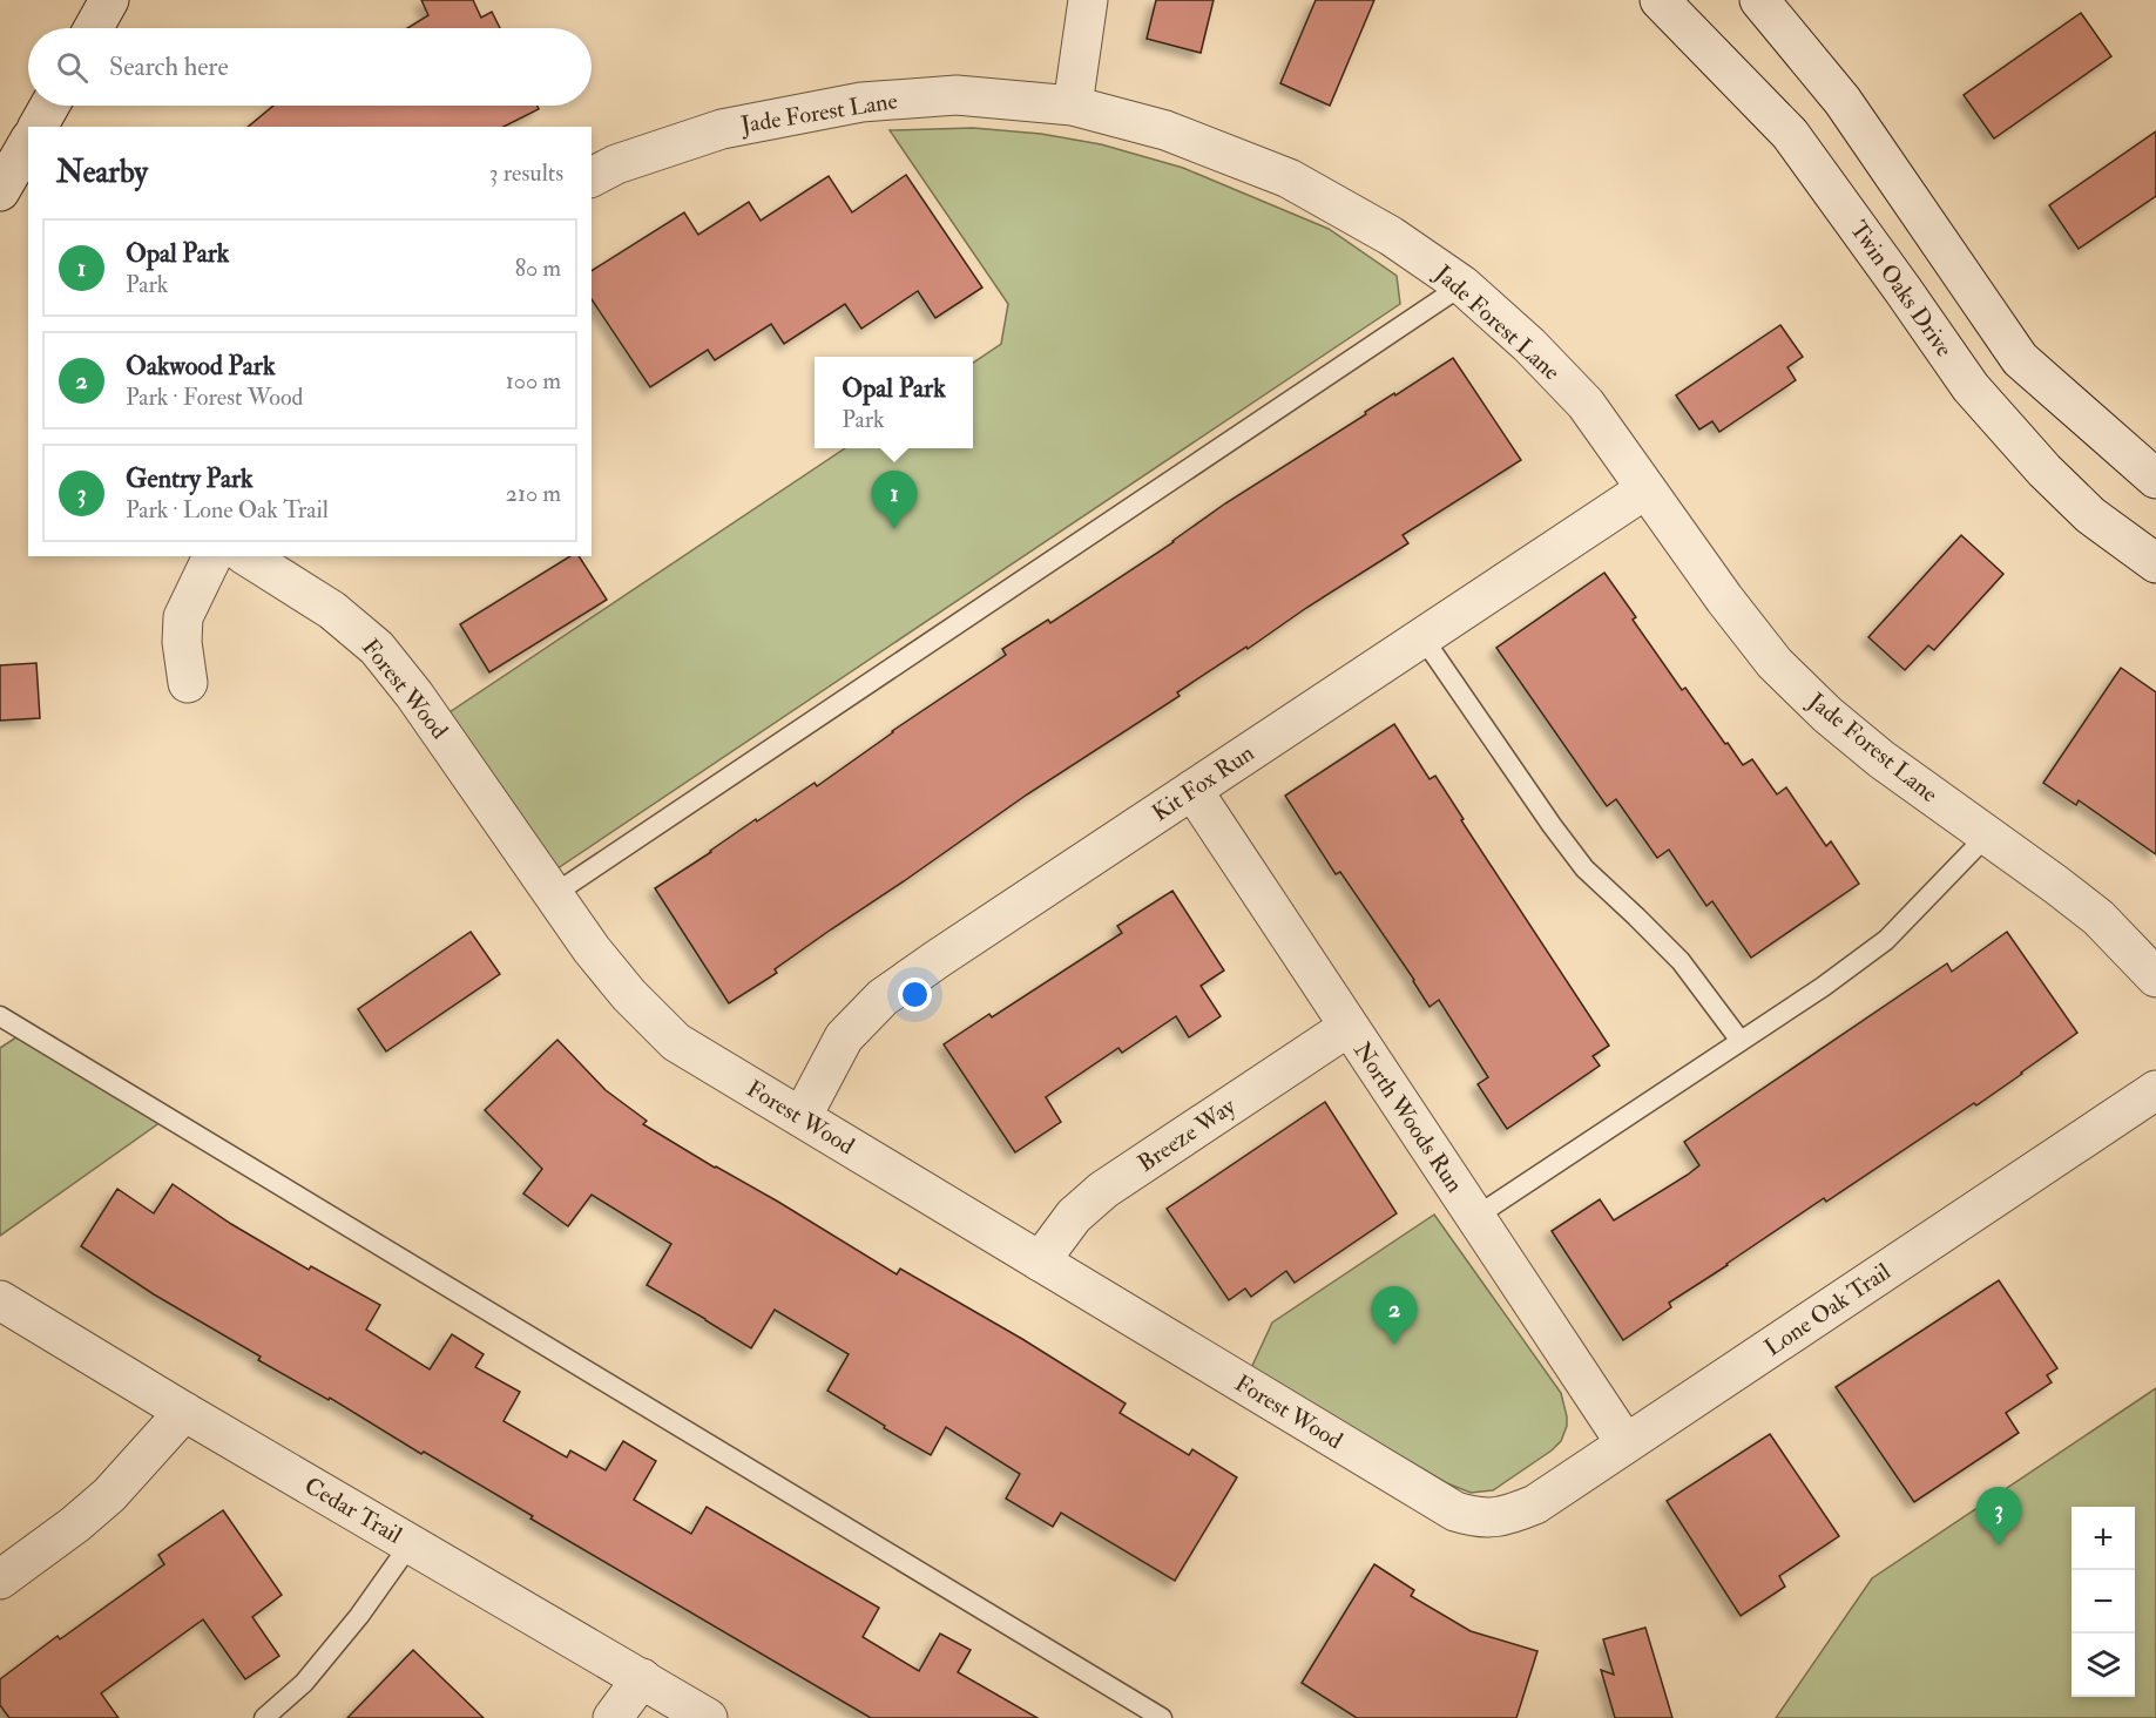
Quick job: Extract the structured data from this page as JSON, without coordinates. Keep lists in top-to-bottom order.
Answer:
{
  "streets": {
    "street": [
      "Jade Forest Lane",
      "Twin Oaks Drive",
      "Forest Wood",
      "Kit Fox Run",
      "North Woods Run",
      "Breeze Way",
      "Lone Oak Trail",
      "Cedar Trail"
    ]
  },
  "crossings": [
    ["Jade Forest Lane", "Kit Fox Run"],
    ["Forest Wood", "Kit Fox Run"],
    ["Forest Wood", "Breeze Way"],
    ["Forest Wood", "Lone Oak Trail"],
    ["Kit Fox Run", "North Woods Run"],
    ["North Woods Run", "Breeze Way"],
    ["North Woods Run", "Lone Oak Trail"]
  ],
  "page": {
    "search": "Search here",
    "heading": ["Nearby", "3 results"],
    "list": [
      {
        "mark": "1",
        "name": "Opal Park",
        "note": "Park",
        "value": "80 m"
      },
      {
        "mark": "2",
        "name": "Oakwood Park",
        "note": "Park · Forest Wood",
        "value": "100 m"
      },
      {
        "mark": "3",
        "name": "Gentry Park",
        "note": "Park · Lone Oak Trail",
        "value": "210 m"
      }
    ],
    "popup": ["Opal Park", "Park"],
    "pins": ["1", "2", "3"],
    "map_buttons": ["+", "−"]
  }
}
